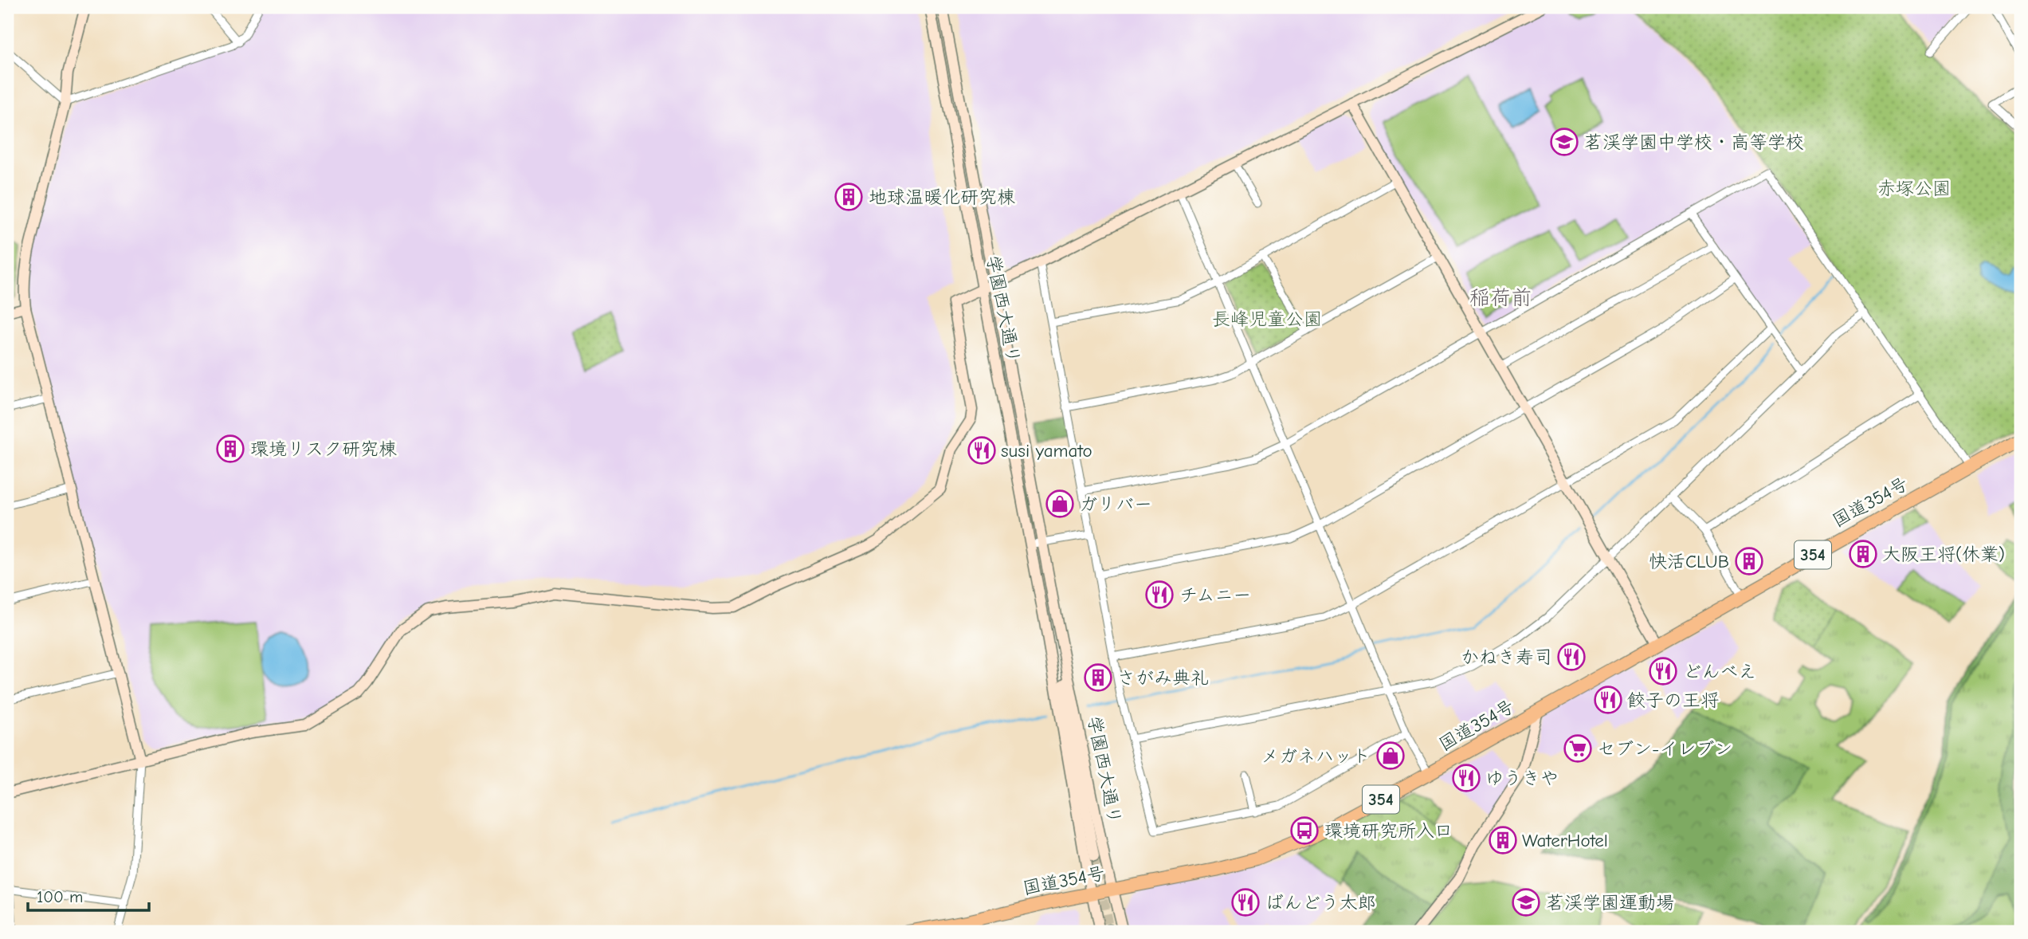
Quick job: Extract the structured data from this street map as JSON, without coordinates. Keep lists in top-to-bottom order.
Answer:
{
  "streets": {
    "highway": ["国道354号", "354"],
    "street": ["学園西大通り"]
  },
  "crossings": [
    ["学園西大通り", "国道354号"]
  ],
  "districts": ["稲荷前"],
  "parks": ["赤塚公園", "長峰児童公園"],
  "places": {
    "school or university": ["茗渓学園中学校・高等学校", "茗渓学園運動場"],
    "building": [
      "地球温暖化研究棟",
      "環境リスク研究棟",
      "大阪王将(休業)",
      "快活CLUB",
      "さがみ典礼",
      "WaterHotel"
    ],
    "restaurant": [
      "susi yamato",
      "チムニー",
      "かねき寿司",
      "どんべえ",
      "餃子の王将",
      "ゆうきや",
      "ばんどう太郎"
    ],
    "shop": ["ガリバー", "メガネハット"],
    "supermarket": ["セブン-イレブン"],
    "bus stop": ["環境研究所入口"]
  },
  "scale_bar": "100 m"
}
